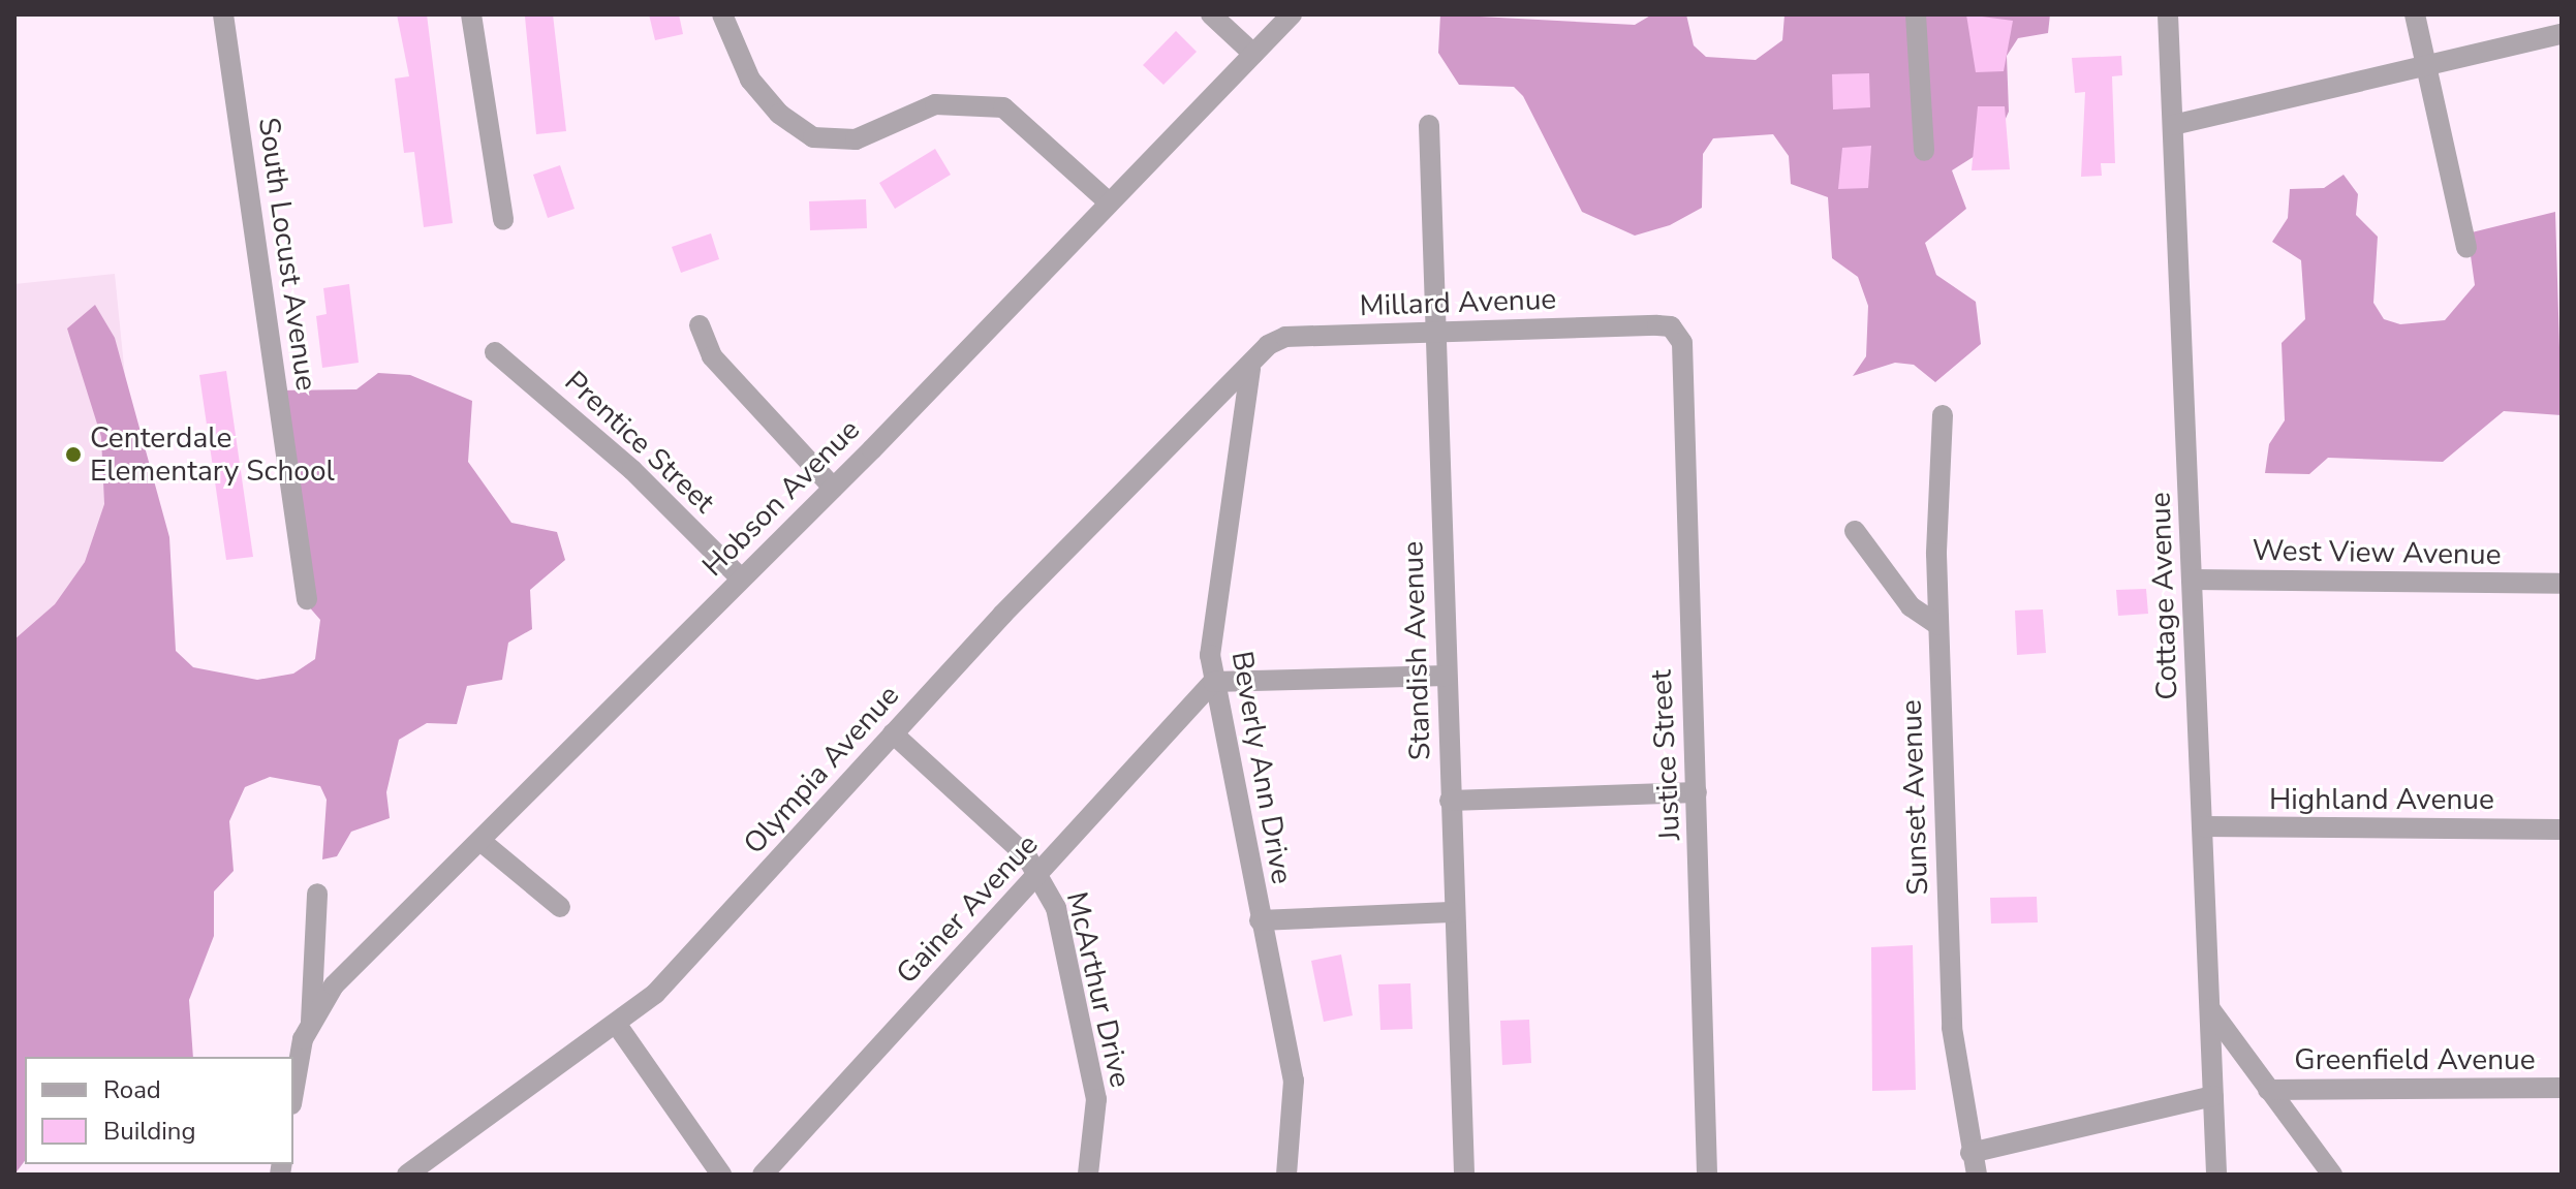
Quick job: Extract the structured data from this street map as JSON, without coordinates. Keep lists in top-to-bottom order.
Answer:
{
  "streets": {
    "street": [
      "South Locust Avenue",
      "Millard Avenue",
      "Prentice Street",
      "Hobson Avenue",
      "West View Avenue",
      "Cottage Avenue",
      "Standish Avenue",
      "Justice Street",
      "Beverly Ann Drive",
      "Olympia Avenue",
      "Sunset Avenue",
      "Highland Avenue",
      "Gainer Avenue",
      "McArthur Drive",
      "Greenfield Avenue"
    ]
  },
  "crossings": [
    ["Millard Avenue", "Standish Avenue"],
    ["Millard Avenue", "Justice Street"],
    ["Millard Avenue", "Beverly Ann Drive"],
    ["Millard Avenue", "Olympia Avenue"],
    ["Prentice Street", "Hobson Avenue"],
    ["West View Avenue", "Cottage Avenue"],
    ["Cottage Avenue", "Highland Avenue"],
    ["Beverly Ann Drive", "Olympia Avenue"],
    ["Beverly Ann Drive", "Gainer Avenue"],
    ["Olympia Avenue", "McArthur Drive"],
    ["Gainer Avenue", "McArthur Drive"]
  ],
  "places": ["Centerdale Elementary School"],
  "legend": ["Road", "Building"]
}
